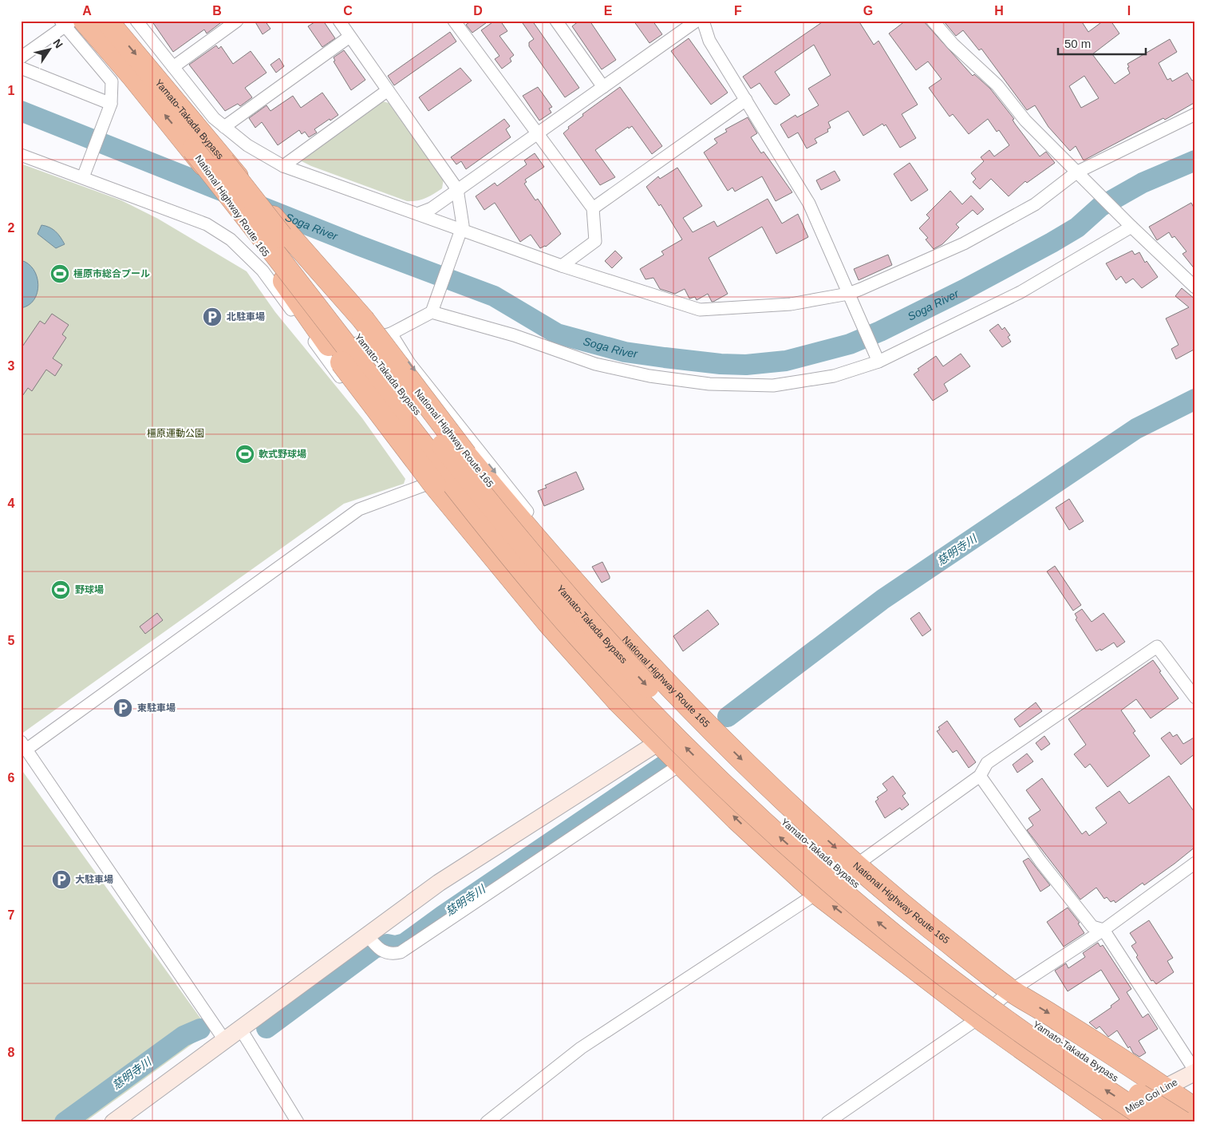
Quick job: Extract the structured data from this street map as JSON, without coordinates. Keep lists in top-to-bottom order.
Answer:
{
  "streets": {
    "highway": ["Yamato-Takada Bypass", "National Highway Route 165"],
    "street": ["Mise Goi Line"]
  },
  "crossings": [
    ["Yamato-Takada Bypass", "National Highway Route 165"],
    ["National Highway Route 165", "Mise Goi Line"]
  ],
  "water": ["Soga River", "慈明寺川"],
  "parks": ["橿原運動公園"],
  "places": {
    "sports": ["橿原市総合プール", "軟式野球場", "野球場"],
    "parking": ["北駐車場", "東駐車場", "大駐車場"]
  },
  "scale_bar": "50 m",
  "north": "top right",
  "grid": {
    "columns": [
      "A",
      "B",
      "C",
      "D",
      "E",
      "F",
      "G",
      "H",
      "I"
    ],
    "rows": [
      "1",
      "2",
      "3",
      "4",
      "5",
      "6",
      "7",
      "8"
    ]
  }
}
